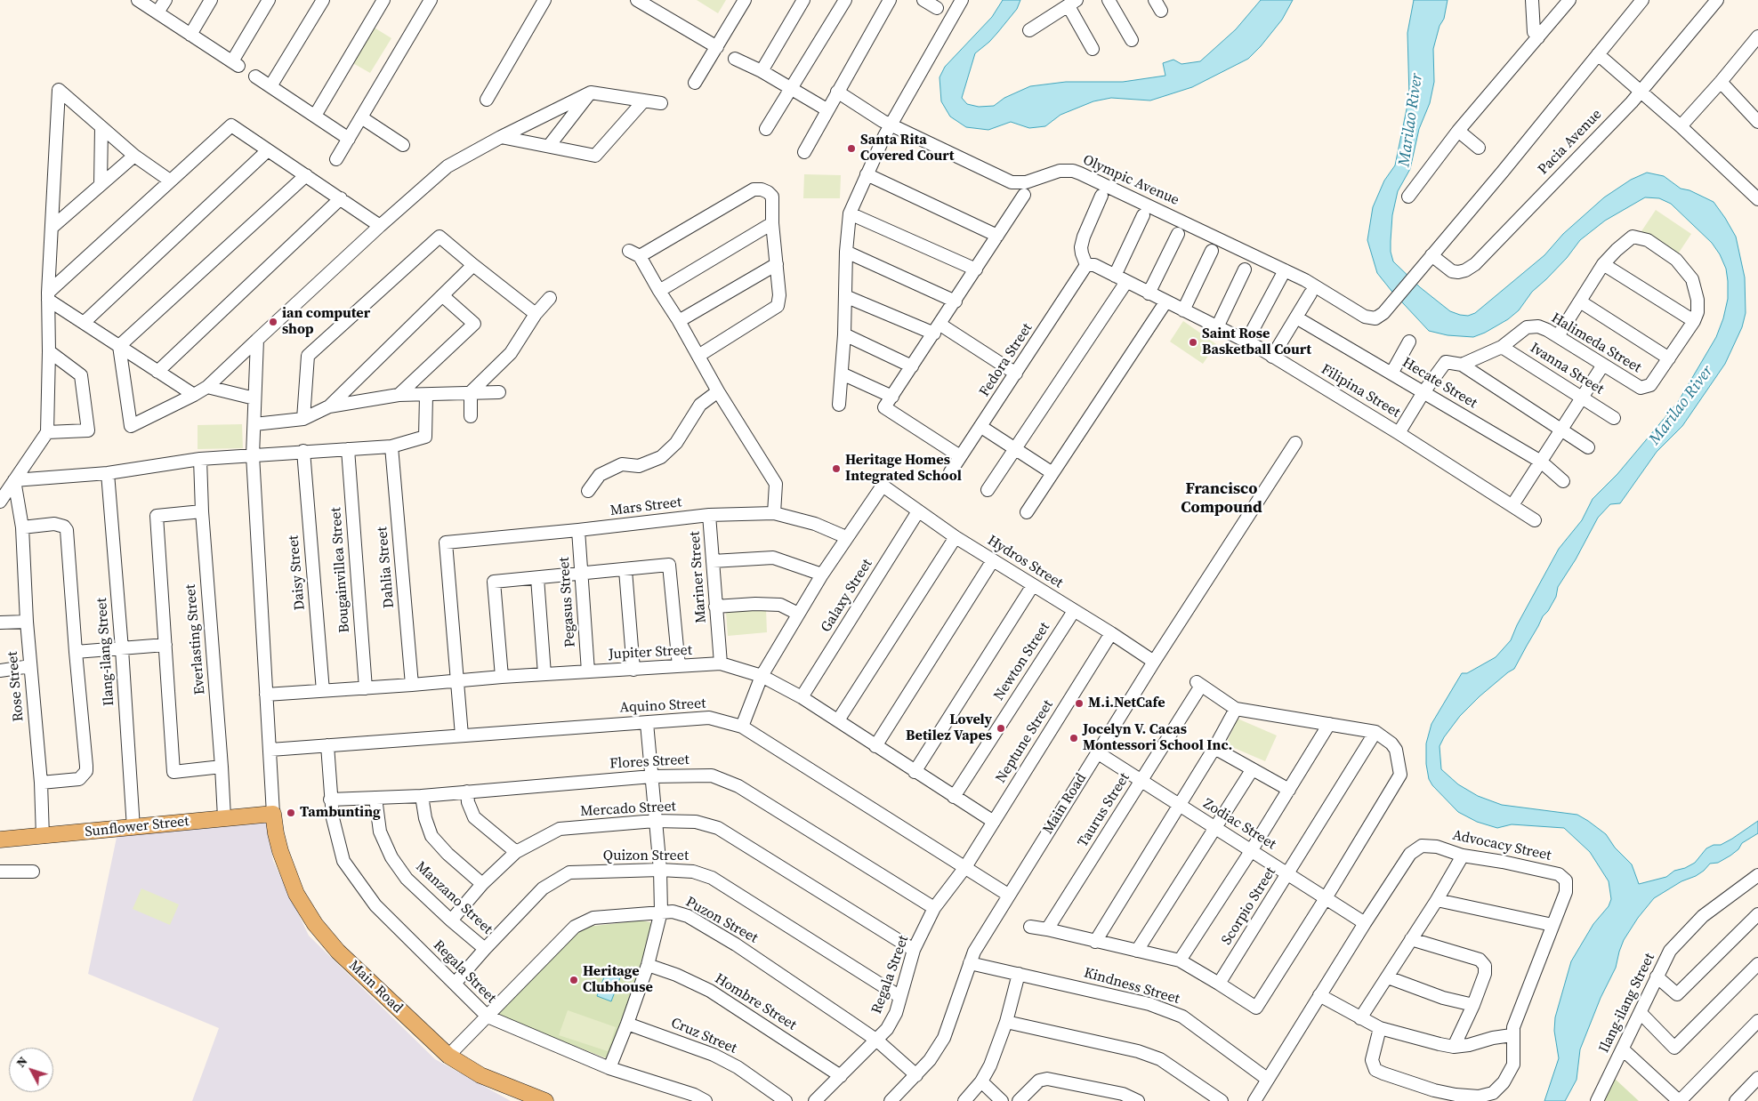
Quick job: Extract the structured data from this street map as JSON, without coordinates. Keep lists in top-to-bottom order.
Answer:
{
  "streets": {
    "main road": ["Main Road", "Sunflower Street"],
    "street": [
      "Pacia Avenue",
      "Olympic Avenue",
      "Halimeda Street",
      "Fedora Street",
      "Ivanna Street",
      "Hecate Street",
      "Filipina Street",
      "Mars Street",
      "Hydros Street",
      "Dahlia Street",
      "Bougainvillea Street",
      "Daisy Street",
      "Mariner Street",
      "Galaxy Street",
      "Pegasus Street",
      "Everlasting Street",
      "Ilang-ilang Street",
      "Jupiter Street",
      "Newton Street",
      "Rose Street",
      "Aquino Street",
      "Neptune Street",
      "Flores Street",
      "Mercado Street",
      "Taurus Street",
      "Zodiac Street",
      "Advocacy Street",
      "Quizon Street",
      "Manzano Street",
      "Scorpio Street",
      "Puzon Street",
      "Regala Street",
      "Kindness Street",
      "Hombre Street",
      "Cruz Street"
    ]
  },
  "crossings": [
    ["Pacia Avenue", "Olympic Avenue"],
    ["Halimeda Street", "Ivanna Street"],
    ["Halimeda Street", "Hecate Street"],
    ["Halimeda Street", "Filipina Street"],
    ["Fedora Street", "Filipina Street"],
    ["Mars Street", "Hydros Street"],
    ["Mars Street", "Mariner Street"],
    ["Mars Street", "Pegasus Street"],
    ["Mars Street", "Jupiter Street"],
    ["Hydros Street", "Galaxy Street"],
    ["Hydros Street", "Newton Street"],
    ["Hydros Street", "Neptune Street"],
    ["Hydros Street", "Main Road"],
    ["Dahlia Street", "Jupiter Street"],
    ["Bougainvillea Street", "Jupiter Street"],
    ["Daisy Street", "Jupiter Street"],
    ["Mariner Street", "Jupiter Street"],
    ["Galaxy Street", "Jupiter Street"],
    ["Pegasus Street", "Jupiter Street"],
    ["Everlasting Street", "Sunflower Street"],
    ["Ilang-ilang Street", "Sunflower Street"],
    ["Jupiter Street", "Newton Street"],
    ["Jupiter Street", "Neptune Street"],
    ["Rose Street", "Sunflower Street"],
    ["Aquino Street", "Neptune Street"],
    ["Aquino Street", "Main Road"],
    ["Aquino Street", "Regala Street"],
    ["Neptune Street", "Regala Street"],
    ["Flores Street", "Manzano Street"],
    ["Flores Street", "Regala Street"],
    ["Main Road", "Zodiac Street"],
    ["Main Road", "Sunflower Street"],
    ["Main Road", "Puzon Street"],
    ["Main Road", "Kindness Street"],
    ["Mercado Street", "Manzano Street"],
    ["Mercado Street", "Regala Street"],
    ["Taurus Street", "Zodiac Street"],
    ["Zodiac Street", "Advocacy Street"],
    ["Zodiac Street", "Scorpio Street"],
    ["Advocacy Street", "Kindness Street"],
    ["Quizon Street", "Manzano Street"],
    ["Quizon Street", "Regala Street"],
    ["Puzon Street", "Regala Street"],
    ["Regala Street", "Hombre Street"]
  ],
  "districts": ["Francisco Compound"],
  "water": ["Marilao River"],
  "places": [
    "Santa Rita Covered Court",
    "ian computer shop",
    "Saint Rose Basketball Court",
    "Heritage Homes Integrated School",
    "M.i.NetCafe",
    "Lovely Betilez Vapes",
    "Jocelyn V. Cacas Montessori School Inc.",
    "Tambunting",
    "Heritage Clubhouse"
  ],
  "north": "top left"
}
